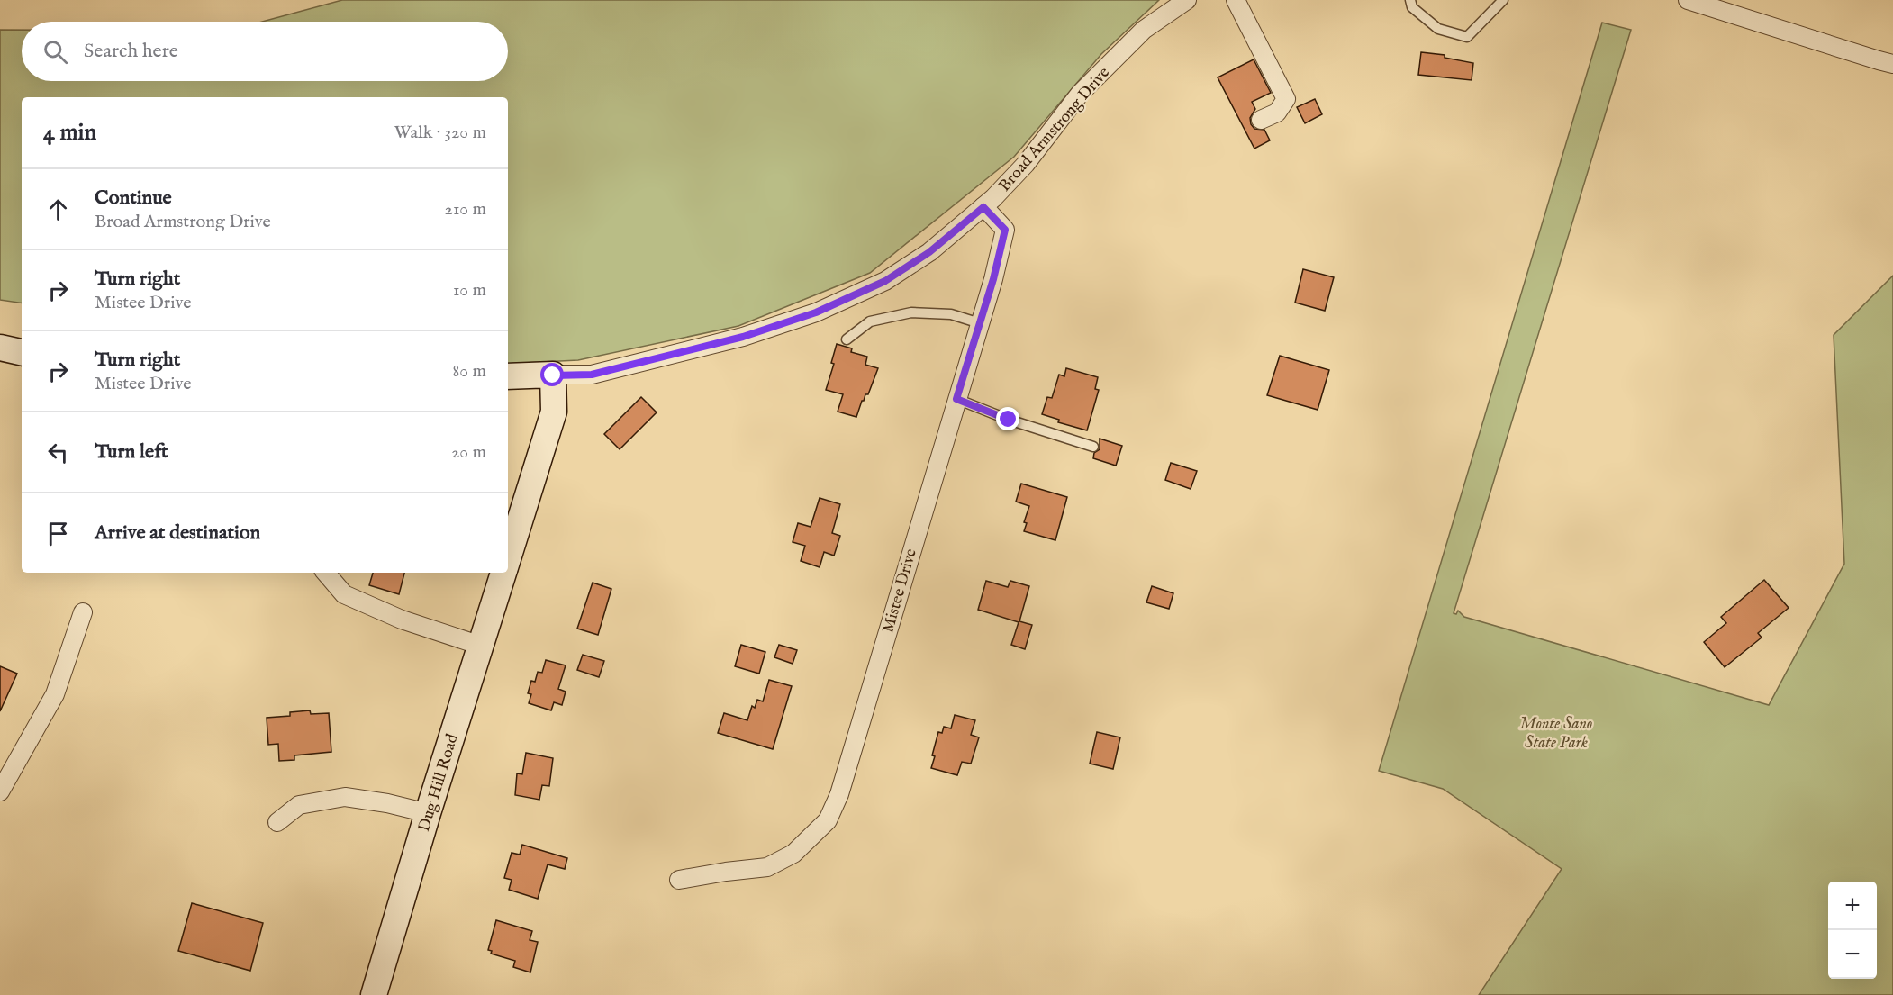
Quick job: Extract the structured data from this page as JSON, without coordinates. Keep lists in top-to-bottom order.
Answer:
{
  "streets": {
    "street": ["Broad Armstrong Drive", "Mistee Drive", "Dug Hill Road"]
  },
  "crossings": [
    ["Broad Armstrong Drive", "Mistee Drive"],
    ["Broad Armstrong Drive", "Dug Hill Road"]
  ],
  "parks": ["Monte Sano State Park"],
  "page": {
    "search": "Search here",
    "heading": ["4 min", "Walk · 320 m"],
    "list": [
      ["Continue", "Broad Armstrong Drive", "210 m"],
      ["Turn right", "Mistee Drive", "10 m"],
      ["Turn right", "Mistee Drive", "80 m"],
      ["Turn left", "20 m"],
      "Arrive at destination"
    ],
    "map_buttons": ["+", "−"]
  }
}
